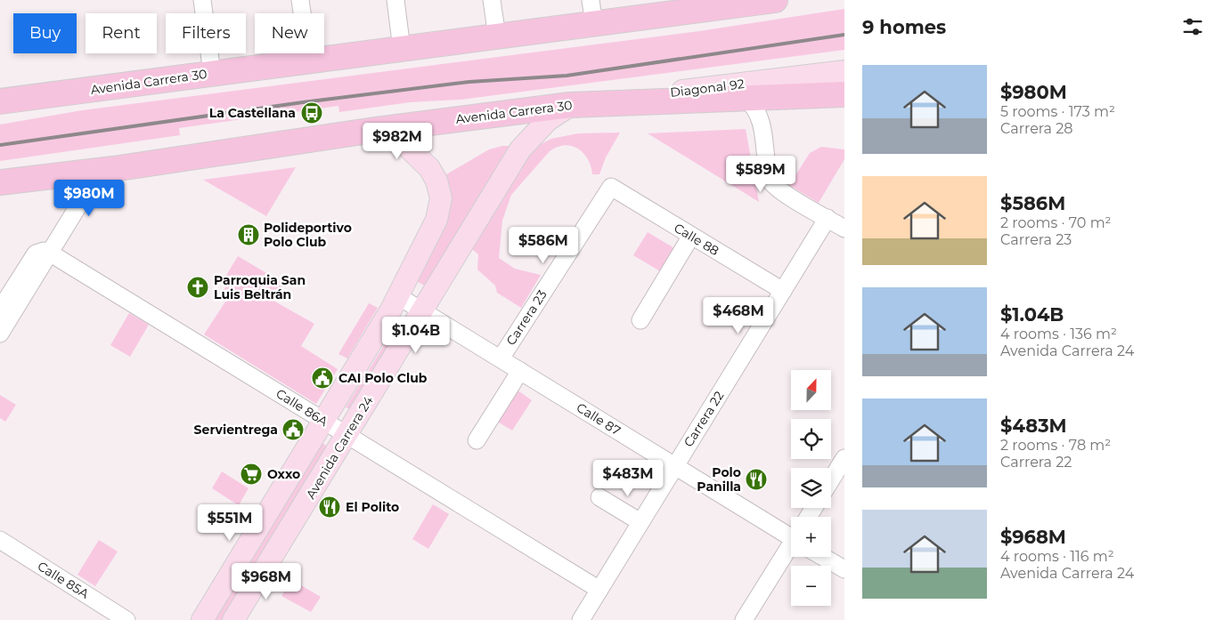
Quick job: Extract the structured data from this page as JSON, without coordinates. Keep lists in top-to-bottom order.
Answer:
{
  "streets": {
    "highway": ["Avenida Carrera 30"],
    "main road": ["Diagonal 92", "Avenida Carrera 24"],
    "street": [
      "Calle 88",
      "Carrera 23",
      "Calle 86A",
      "Calle 87",
      "Carrera 22",
      "Calle 85A"
    ]
  },
  "crossings": [
    ["Avenida Carrera 30", "Diagonal 92"],
    ["Avenida Carrera 30", "Avenida Carrera 24"],
    ["Diagonal 92", "Avenida Carrera 24"],
    ["Calle 88", "Carrera 23"],
    ["Calle 88", "Carrera 22"],
    ["Carrera 23", "Calle 87"],
    ["Calle 86A", "Carrera 22"],
    ["Calle 86A", "Avenida Carrera 24"],
    ["Calle 87", "Carrera 22"],
    ["Calle 87", "Avenida Carrera 24"]
  ],
  "places": {
    "bus stop": ["La Castellana"],
    "building": ["Polideportivo Polo Club"],
    "church": ["Parroquia San Luis Beltrán"],
    "public building": ["CAI Polo Club", "Servientrega"],
    "supermarket": ["Oxxo"],
    "restaurant": ["Polo Panilla", "El Polito"]
  },
  "north": "top",
  "page": {
    "heading": "9 homes",
    "chip": [
      "Buy",
      "Rent",
      "Filters",
      "New"
    ],
    "list": [
      {
        "name": "$980M",
        "note": "5 rooms · 173 m² · Carrera 28"
      },
      {
        "name": "$586M",
        "note": "2 rooms · 70 m² · Carrera 23"
      },
      {
        "name": "$1.04B",
        "note": "4 rooms · 136 m² · Avenida Carrera 24"
      },
      {
        "name": "$483M",
        "note": "2 rooms · 78 m² · Carrera 22"
      },
      {
        "name": "$968M",
        "note": "4 rooms · 116 m² · Avenida Carrera 24"
      }
    ],
    "price": [
      "$982M",
      "$589M",
      "$980M",
      "$586M",
      "$468M",
      "$1.04B",
      "$483M",
      "$551M",
      "$968M"
    ],
    "map_buttons": ["+", "−"]
  }
}
